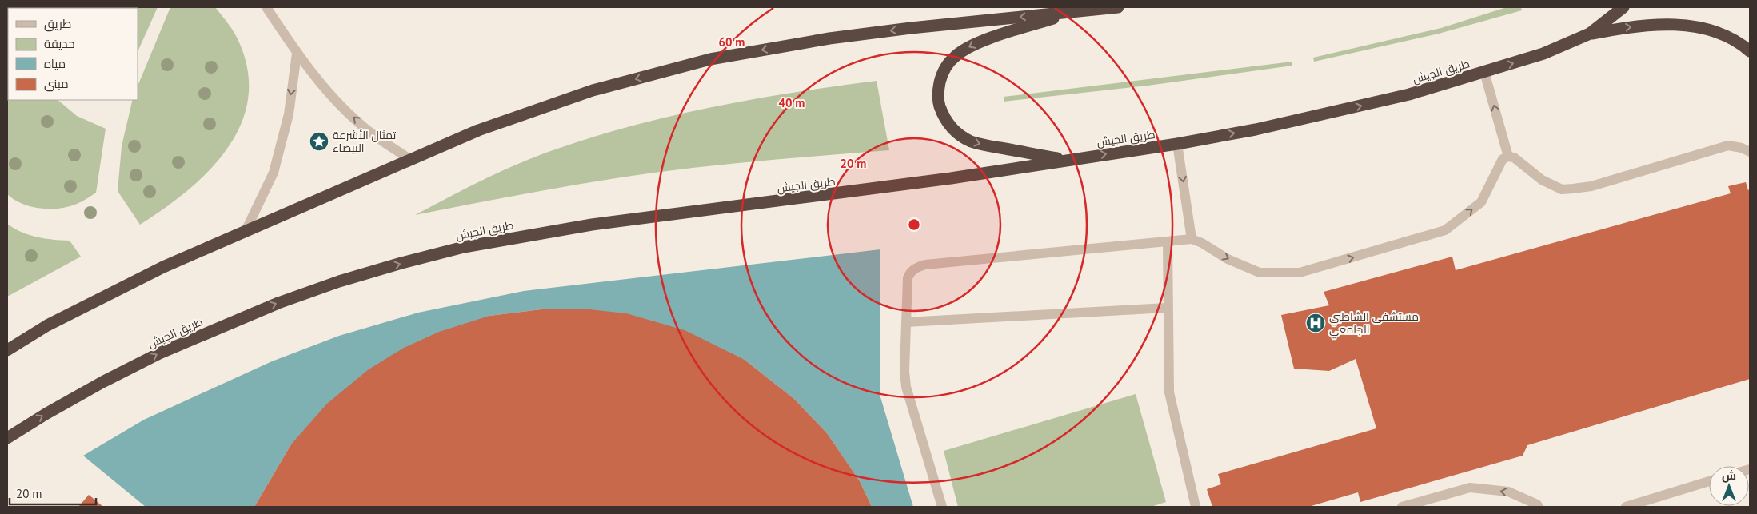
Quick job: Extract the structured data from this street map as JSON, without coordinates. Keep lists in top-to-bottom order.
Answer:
{
  "streets": {
    "highway": ["طريق الجيش"]
  },
  "places": {
    "place": ["تمثال الأشرعة البيضاء"],
    "hospital": ["مستشفى الشاطبي الجامعي"]
  },
  "legend": [
    "طريق",
    "حديقة",
    "مياه",
    "مبنى"
  ],
  "scale_bar": "20 m",
  "north": "top",
  "rings": ["60 m", "40 m", "20 m"]
}
